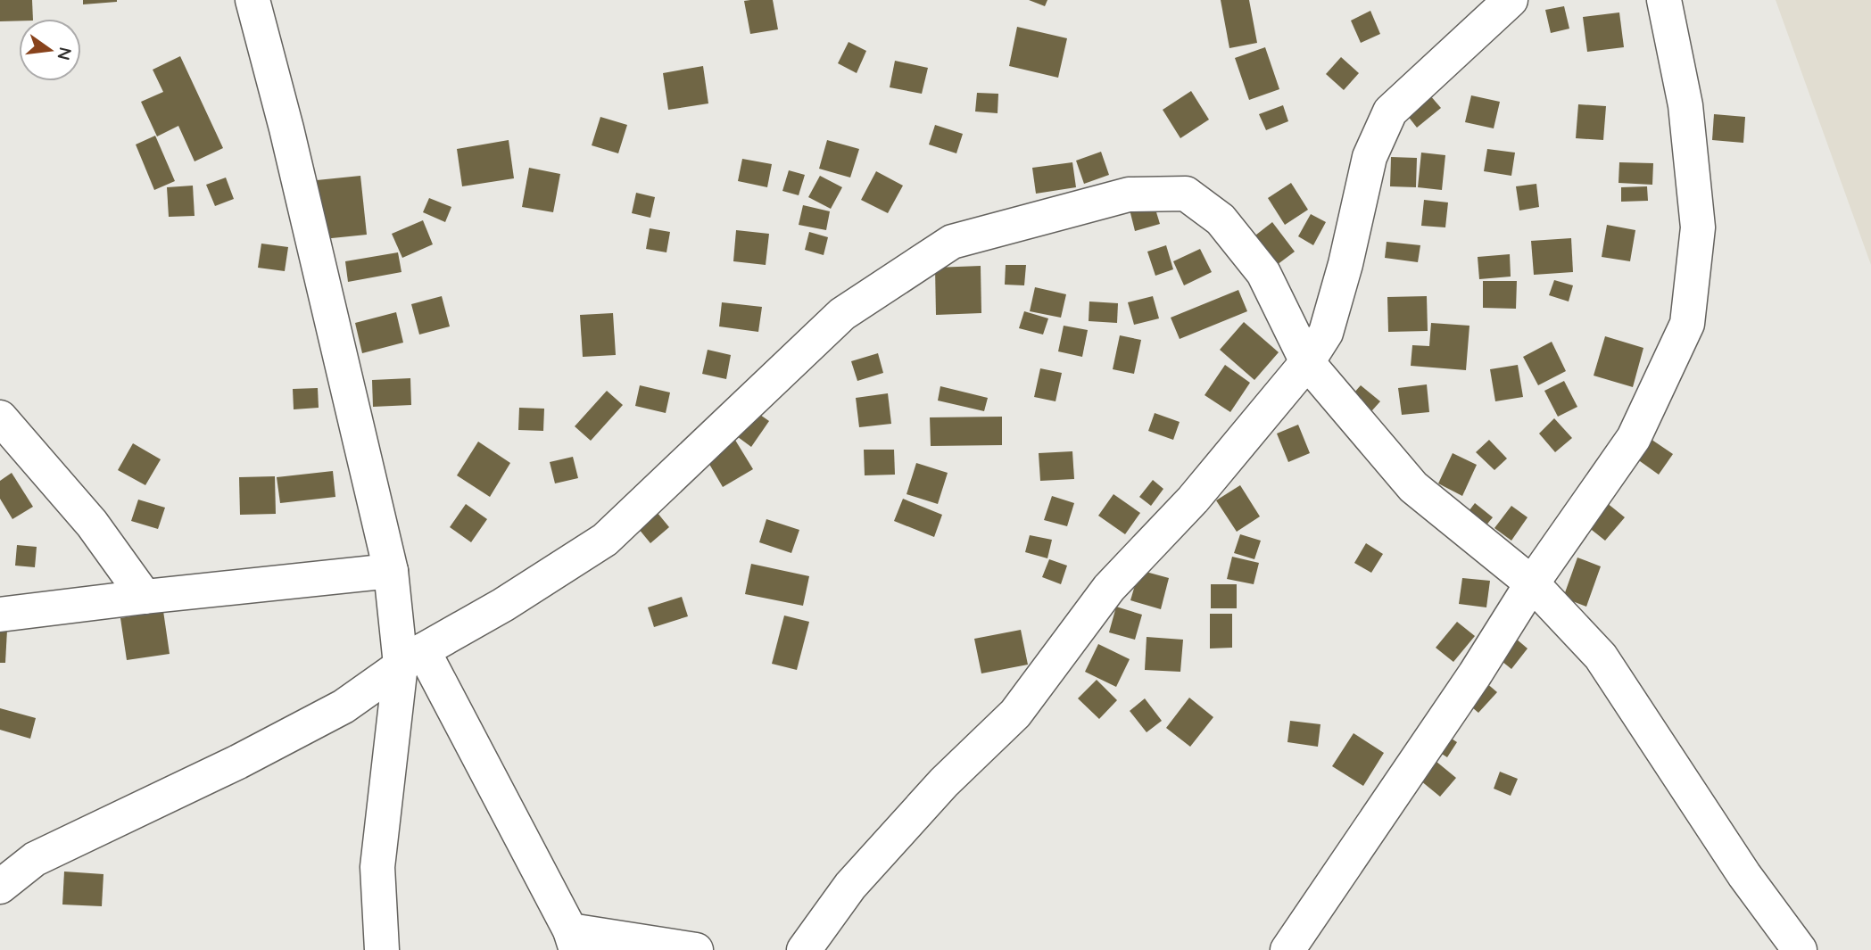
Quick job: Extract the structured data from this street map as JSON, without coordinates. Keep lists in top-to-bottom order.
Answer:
{
  "north": "right"
}
